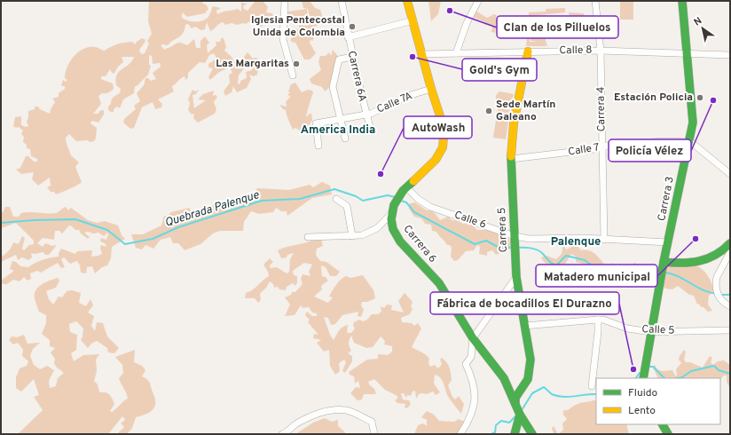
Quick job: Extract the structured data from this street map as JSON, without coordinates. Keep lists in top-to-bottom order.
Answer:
{
  "streets": {
    "street": [
      "Calle 8",
      "Carrera 6A",
      "Calle 7A",
      "Carrera 4",
      "Calle 7",
      "Carrera 3",
      "Calle 6",
      "Carrera 5",
      "Carrera 6",
      "Calle 5"
    ]
  },
  "crossings": [
    ["Calle 8", "Carrera 4"],
    ["Calle 8", "Carrera 3"],
    ["Calle 8", "Carrera 5"],
    ["Calle 8", "Carrera 6"],
    ["Carrera 6A", "Calle 7A"],
    ["Calle 7A", "Carrera 6"],
    ["Carrera 4", "Calle 7"],
    ["Carrera 4", "Calle 6"],
    ["Calle 7", "Carrera 3"],
    ["Calle 7", "Carrera 5"],
    ["Carrera 3", "Calle 6"],
    ["Carrera 3", "Calle 5"],
    ["Calle 6", "Carrera 5"],
    ["Calle 6", "Carrera 6"],
    ["Carrera 5", "Carrera 6"],
    ["Carrera 5", "Calle 5"]
  ],
  "districts": ["America India", "Palenque"],
  "water": ["Quebrada Palenque"],
  "places": [
    "Clan de los Pilluelos",
    "Iglesia Pentecostal Unida de Colombia",
    "Gold's Gym",
    "Las Margaritas",
    "Estación Policia",
    "Policía Vélez",
    "Sede Martín Galeano",
    "AutoWash",
    "Matadero municipal",
    "Fábrica de bocadillos El Durazno"
  ],
  "legend": ["Fluido", "Lento"],
  "north": "top left"
}
